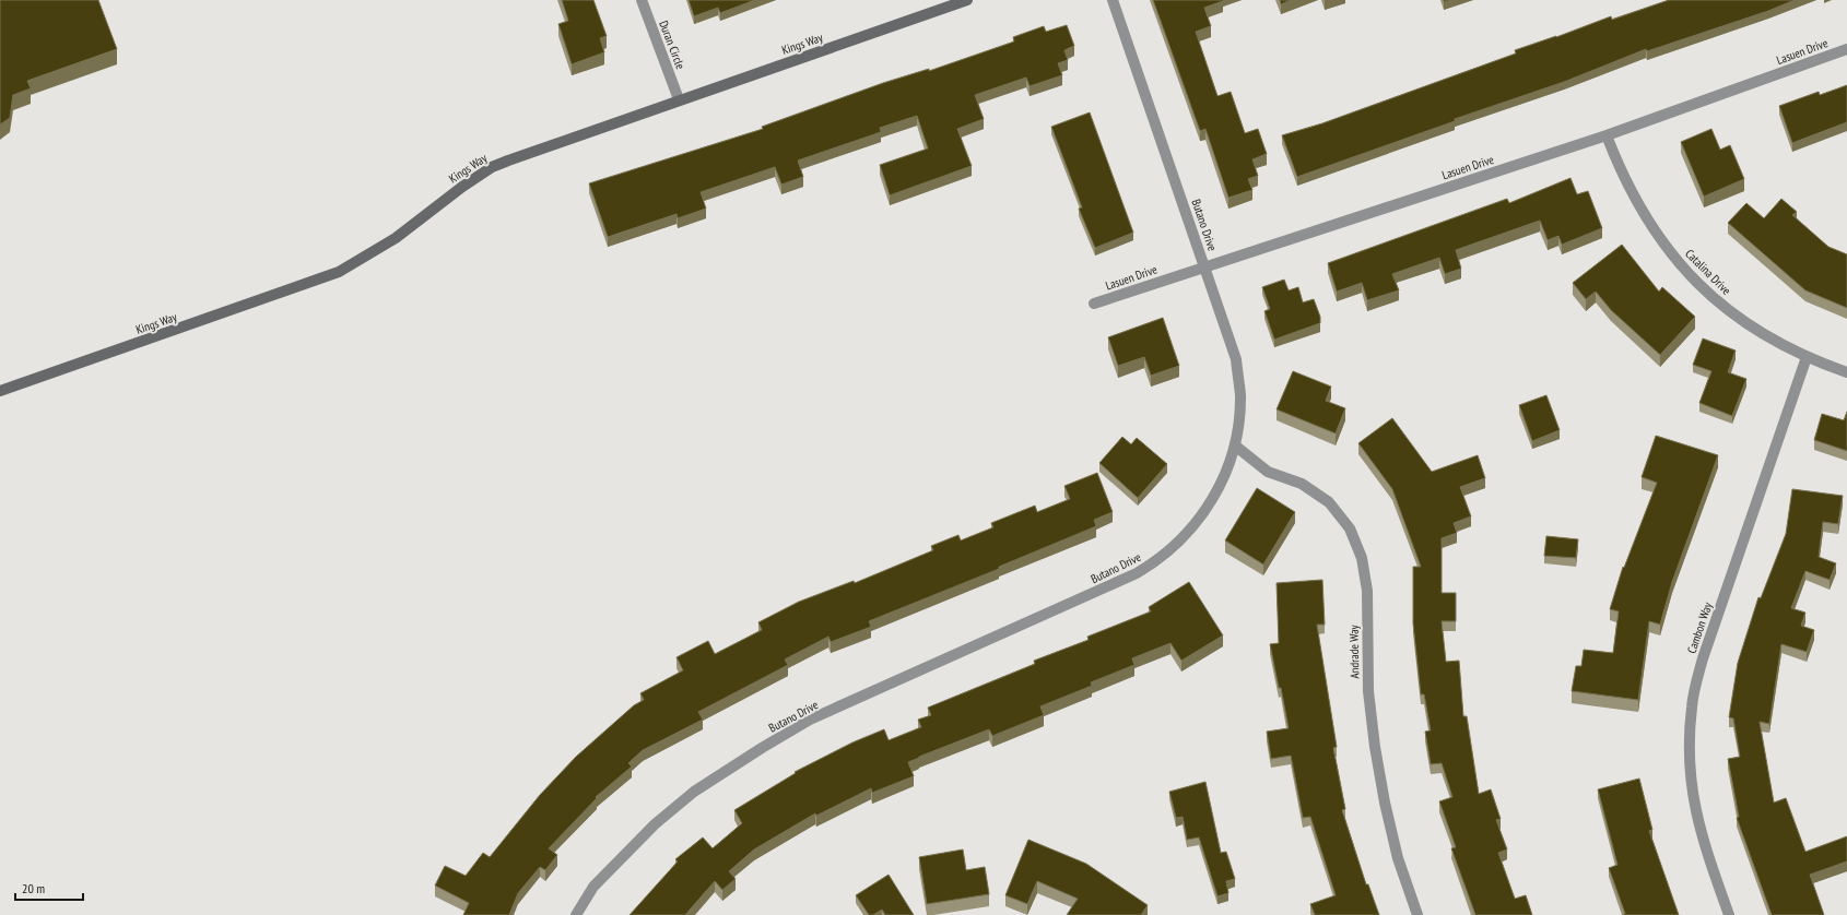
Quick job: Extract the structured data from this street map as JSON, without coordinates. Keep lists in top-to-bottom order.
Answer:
{
  "streets": {
    "street": [
      "Kings Way",
      "Duran Circle",
      "Lasuen Drive",
      "Butano Drive",
      "Catalina Drive",
      "Cambon Way",
      "Andrade Way"
    ]
  },
  "crossings": [
    ["Kings Way", "Duran Circle"],
    ["Lasuen Drive", "Butano Drive"],
    ["Lasuen Drive", "Catalina Drive"],
    ["Butano Drive", "Andrade Way"],
    ["Catalina Drive", "Cambon Way"]
  ],
  "scale_bar": "20 m"
}
